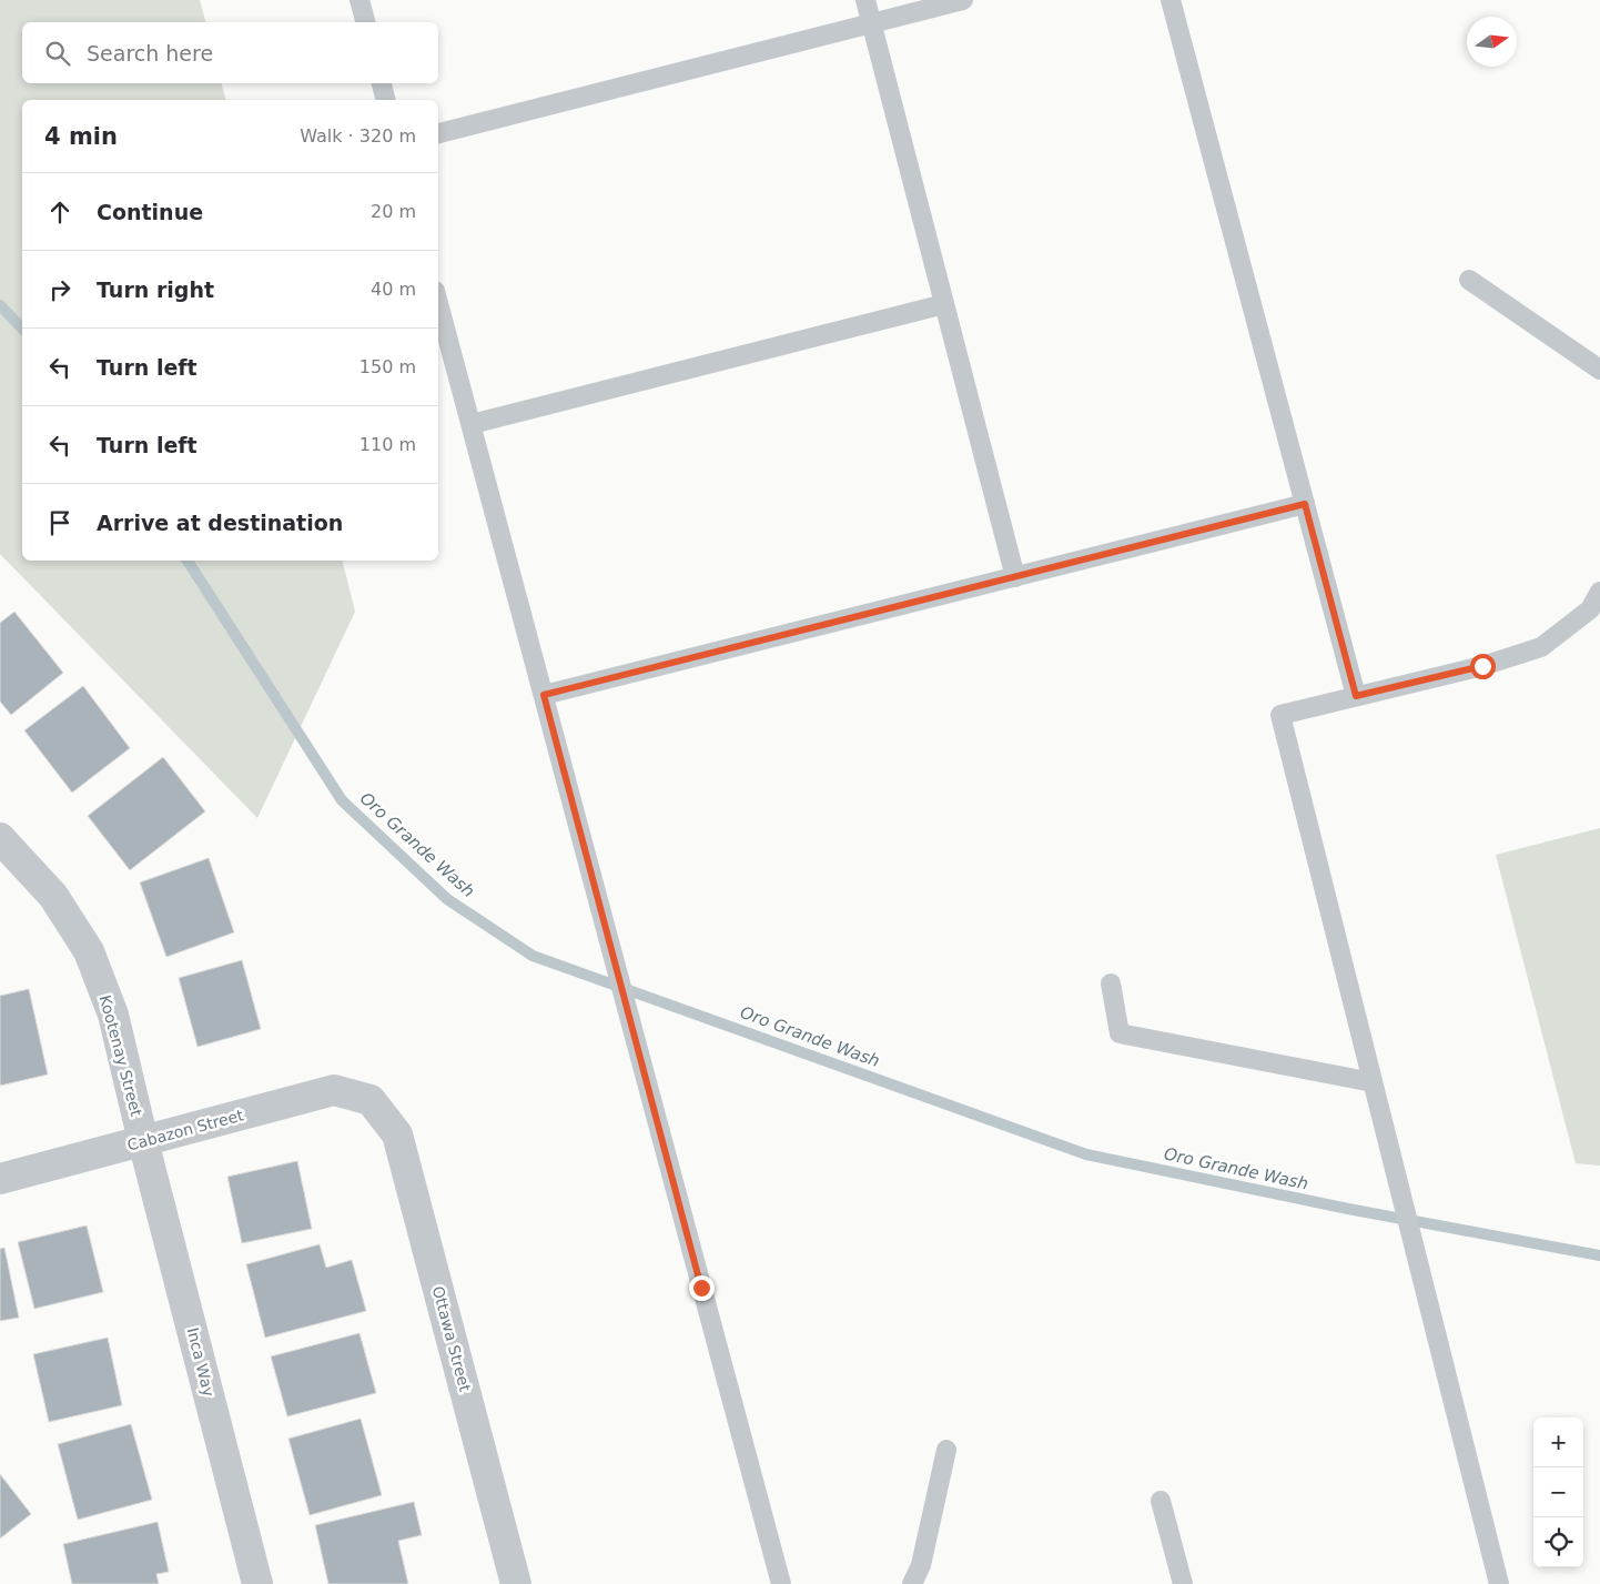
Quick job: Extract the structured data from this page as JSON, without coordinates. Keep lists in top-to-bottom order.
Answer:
{
  "streets": {
    "street": [
      "Kootenay Street",
      "Cabazon Street",
      "Ottawa Street",
      "Inca Way"
    ]
  },
  "crossings": [
    ["Kootenay Street", "Cabazon Street"],
    ["Kootenay Street", "Inca Way"],
    ["Cabazon Street", "Ottawa Street"],
    ["Cabazon Street", "Inca Way"]
  ],
  "water": ["Oro Grande Wash"],
  "north": "right",
  "page": {
    "search": "Search here",
    "heading": ["4 min", "Walk · 320 m"],
    "list": [
      ["Continue", "20 m"],
      ["Turn right", "40 m"],
      ["Turn left", "150 m"],
      ["Turn left", "110 m"],
      "Arrive at destination"
    ],
    "map_buttons": ["+", "−"]
  }
}
